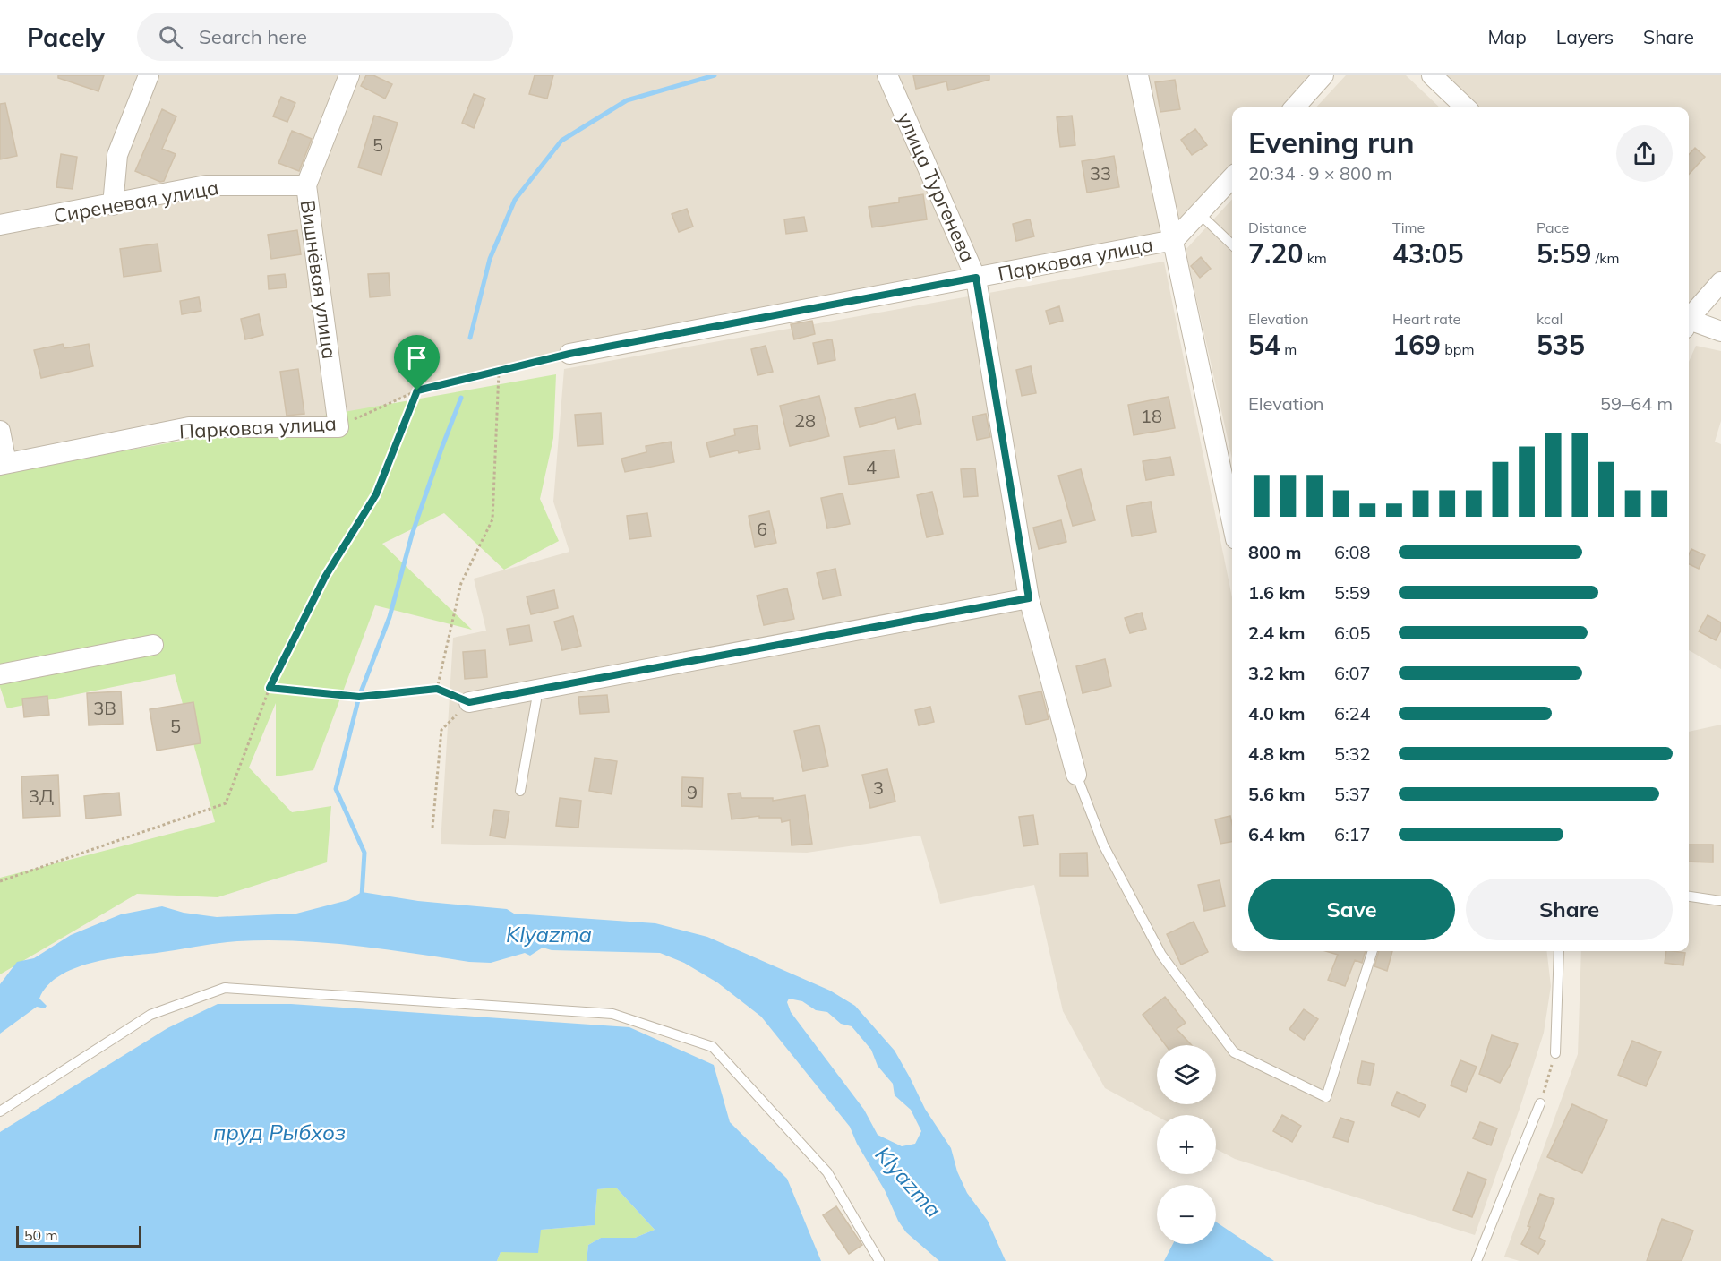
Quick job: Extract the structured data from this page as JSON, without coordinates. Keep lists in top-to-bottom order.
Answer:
{
  "streets": {
    "street": [
      "улица Тургенева",
      "Сиреневая улица",
      "Парковая улица",
      "Вишнёвая улица"
    ]
  },
  "crossings": [
    ["улица Тургенева", "Парковая улица"],
    ["Сиреневая улица", "Вишнёвая улица"],
    ["Парковая улица", "Вишнёвая улица"]
  ],
  "water": ["Klyazma", "пруд Рыбхоз"],
  "house_numbers": [
    "5",
    "33",
    "18",
    "28",
    "4",
    "6",
    "3В",
    "5",
    "3",
    "9",
    "3Д"
  ],
  "scale_bar": "50 m",
  "page": {
    "header": "Pacely",
    "search": "Search here",
    "nav": ["Map", "Layers", "Share"],
    "heading": ["Evening run", "20:34 · 9 × 800 m"],
    "stats": [
      ["Distance", "7.20 km"],
      ["Time", "43:05"],
      ["Pace", "5:59 /km"],
      ["Elevation", "54 m"],
      ["Heart rate", "169 bpm"],
      ["kcal", "535"]
    ],
    "chart": ["Elevation", "59–64 m"],
    "list": [
      {
        "name": "800 m",
        "note": "6:08"
      },
      {
        "name": "1.6 km",
        "note": "5:59"
      },
      {
        "name": "2.4 km",
        "note": "6:05"
      },
      {
        "name": "3.2 km",
        "note": "6:07"
      },
      {
        "name": "4.0 km",
        "note": "6:24"
      },
      {
        "name": "4.8 km",
        "note": "5:32"
      },
      {
        "name": "5.6 km",
        "note": "5:37"
      },
      {
        "name": "6.4 km",
        "note": "6:17"
      }
    ],
    "buttons": ["Save", "Share"],
    "map_buttons": ["+", "−"],
    "scale": "50 m"
  }
}
